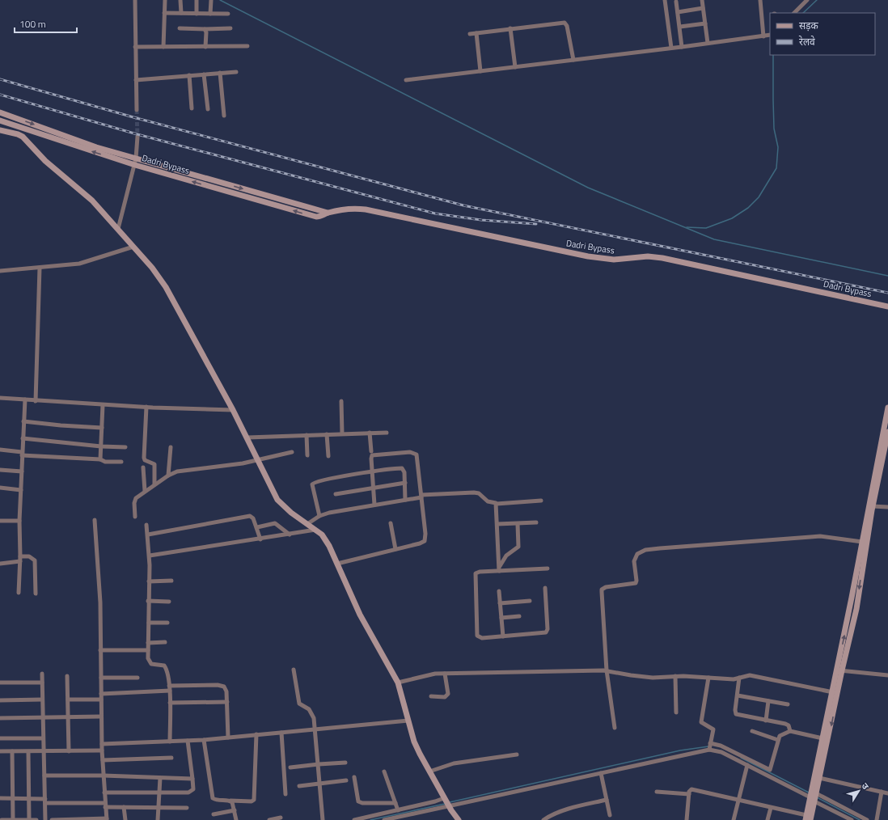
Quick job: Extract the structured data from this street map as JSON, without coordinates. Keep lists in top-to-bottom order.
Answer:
{
  "streets": {
    "main road": ["Dadri Bypass"]
  },
  "legend": ["सड़क", "रेलवे"],
  "scale_bar": "100 m",
  "north": "top right"
}
